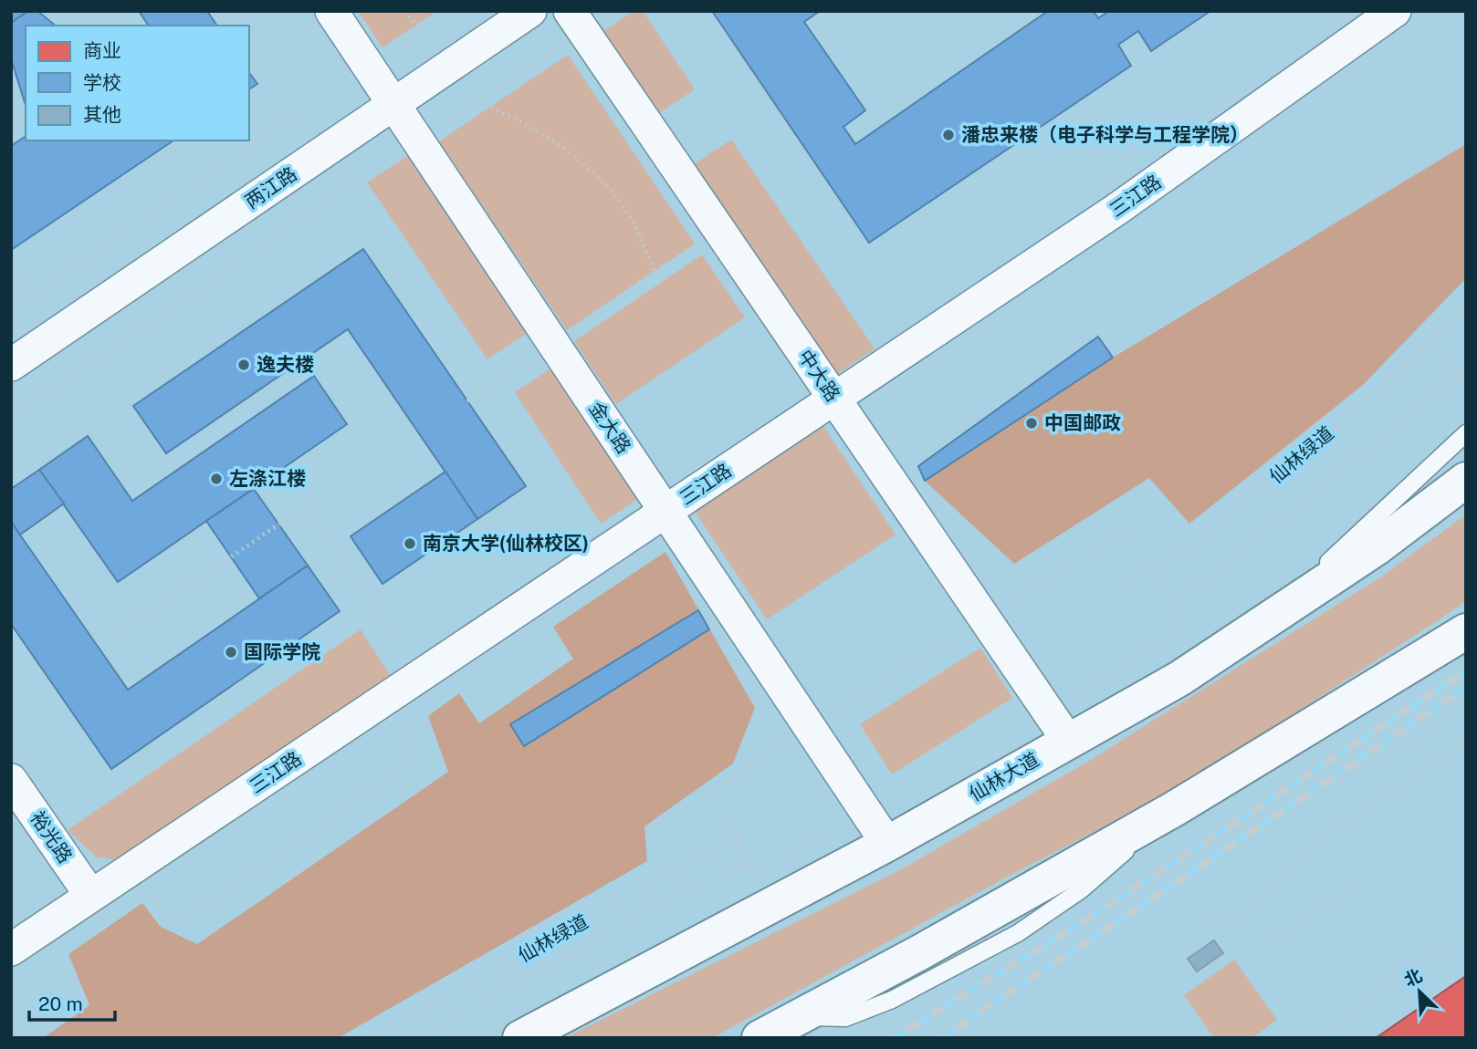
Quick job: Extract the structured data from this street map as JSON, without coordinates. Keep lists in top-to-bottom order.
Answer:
{
  "streets": {
    "main road": ["仙林大道"],
    "street": [
      "两江路",
      "三江路",
      "中大路",
      "金大路",
      "裕光路"
    ],
    "path": ["仙林绿道"]
  },
  "crossings": [
    ["两江路", "金大路"],
    ["三江路", "中大路"],
    ["三江路", "金大路"],
    ["三江路", "裕光路"],
    ["中大路", "仙林大道"],
    ["金大路", "仙林大道"]
  ],
  "places": [
    "潘忠来楼（电子科学与工程学院）",
    "逸夫楼",
    "中国邮政",
    "左涤江楼",
    "南京大学(仙林校区)",
    "国际学院"
  ],
  "legend": ["商业", "学校", "其他"],
  "scale_bar": "20 m",
  "north": "top left"
}
